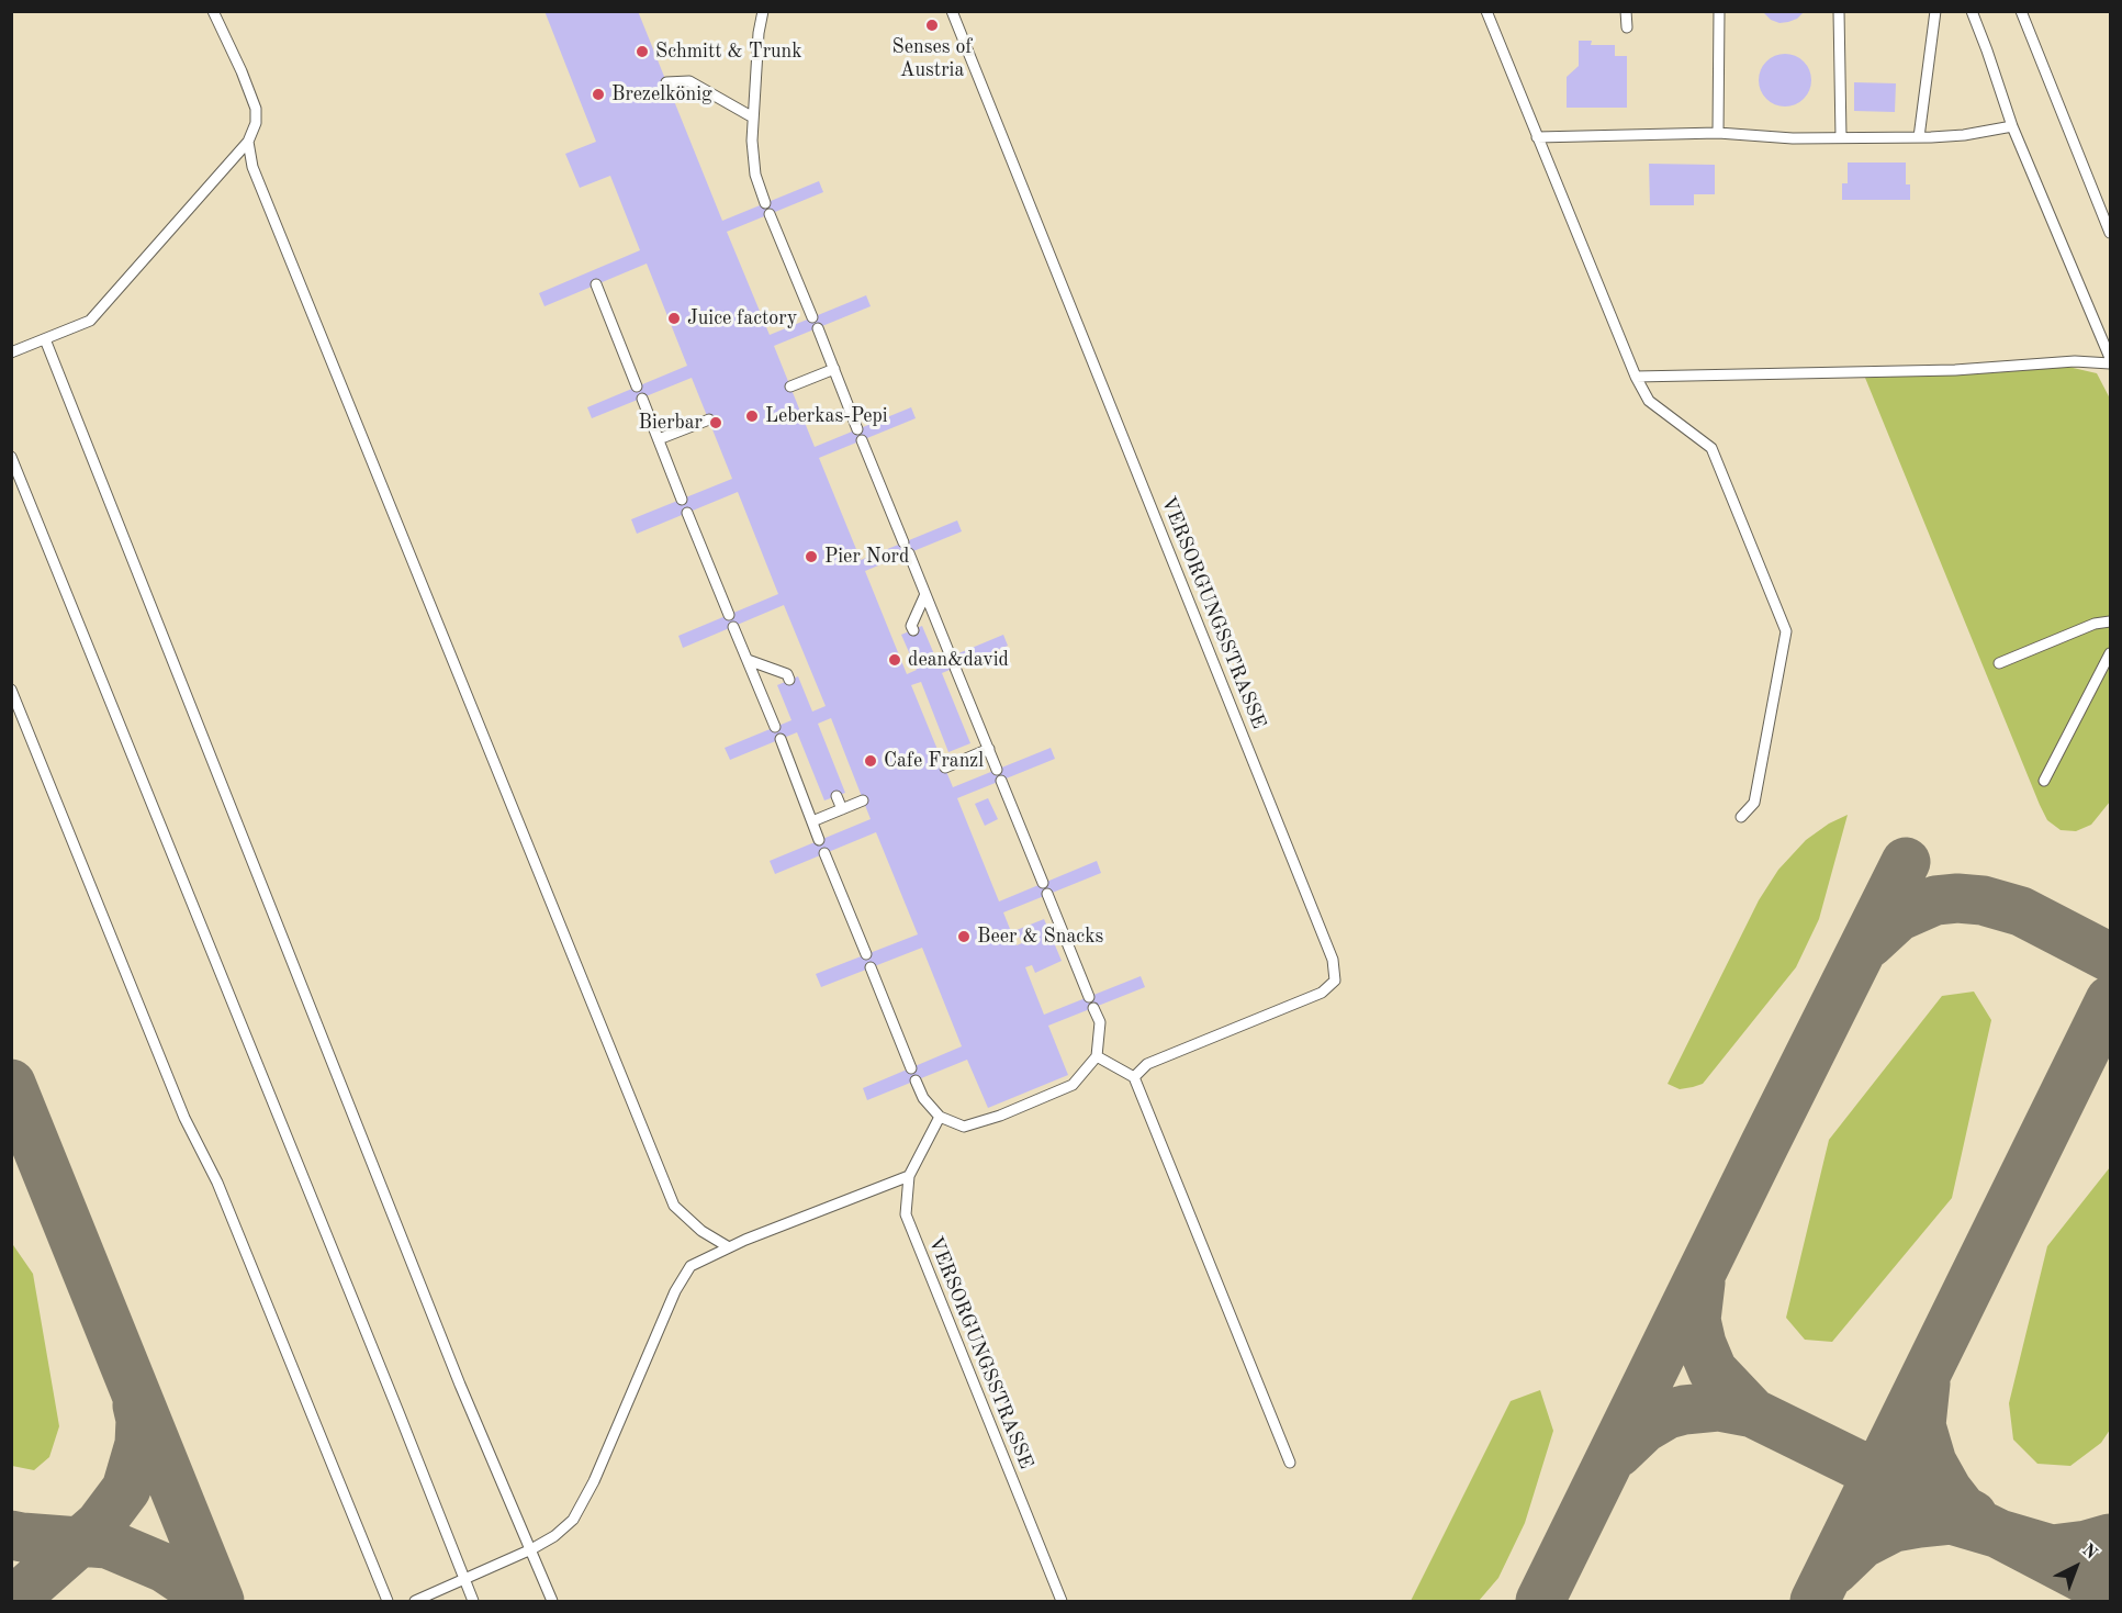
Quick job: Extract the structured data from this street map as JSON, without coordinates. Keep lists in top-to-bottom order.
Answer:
{
  "streets": {
    "lane": ["VERSORGUNGSSTRASSE"]
  },
  "places": [
    "Senses of Austria",
    "Schmitt & Trunk",
    "Brezelkönig",
    "Juice factory",
    "Leberkas-Pepi",
    "Bierbar",
    "Pier Nord",
    "dean&david",
    "Cafe Franzl",
    "Beer & Snacks"
  ],
  "north": "top right"
}
